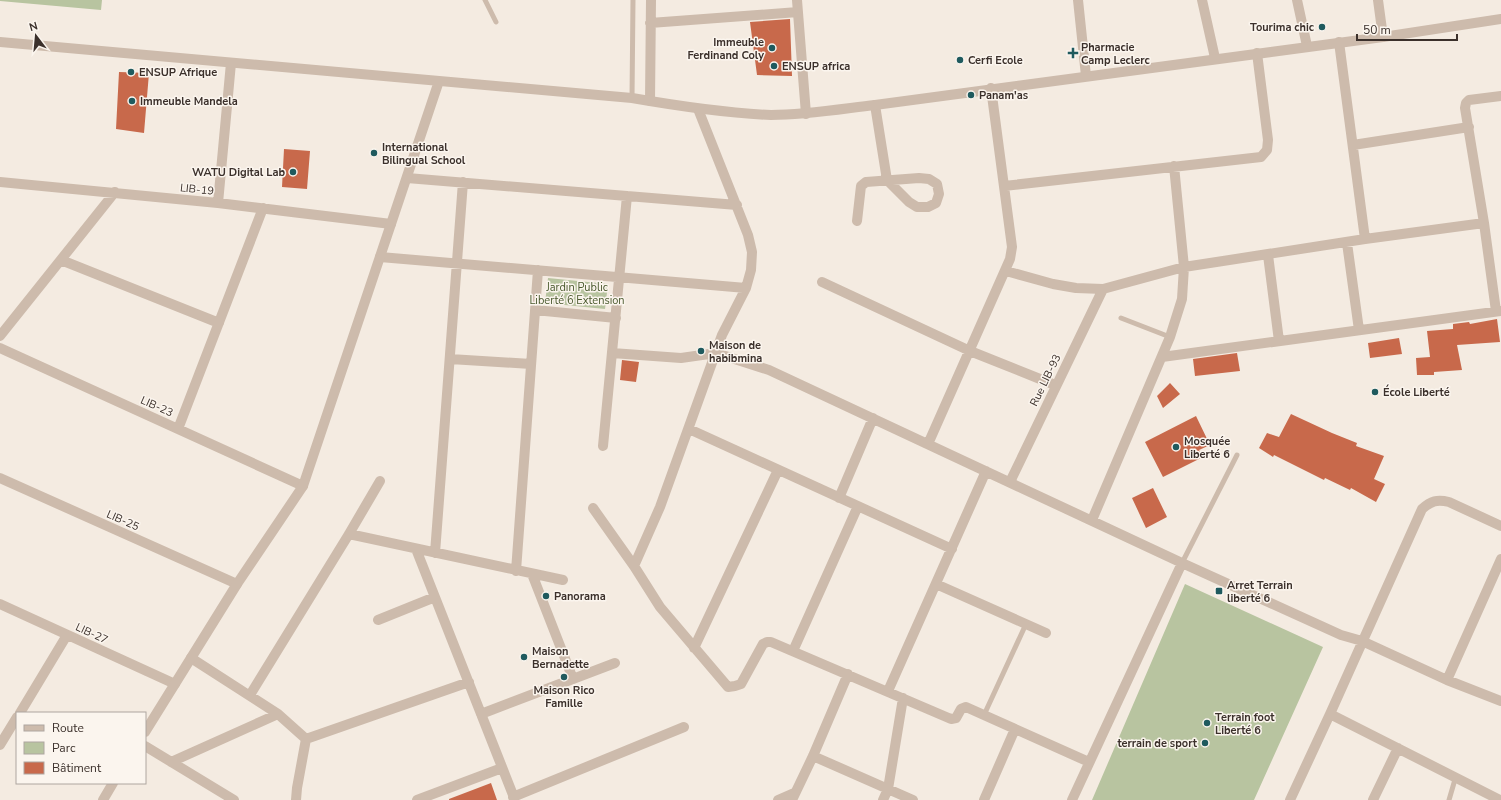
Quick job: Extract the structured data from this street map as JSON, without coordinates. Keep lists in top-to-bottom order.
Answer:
{
  "streets": {
    "street": [
      "LIB-19",
      "Rue LIB-93",
      "LIB-23",
      "LIB-25",
      "LIB-27"
    ]
  },
  "parks": ["Jardin Public Liberté 6 Extension"],
  "places": {
    "other": [
      "Tourima chic",
      "Immeuble Ferdinand Coly",
      "Cerfi Ecole",
      "ENSUP africa",
      "ENSUP Afrique",
      "Panam'as",
      "Immeuble Mandela",
      "International Bilingual School",
      "WATU Digital Lab",
      "Maison de habibmina",
      "École Liberté",
      "Mosquée Liberté 6",
      "Panorama",
      "Maison Bernadette",
      "Maison Rico Famille",
      "Terrain foot Liberté 6",
      "terrain de sport"
    ],
    "health": ["Pharmacie Camp Leclerc"],
    "transit": ["Arret Terrain liberté 6"]
  },
  "legend": ["Route", "Parc", "Bâtiment"],
  "scale_bar": "50 m",
  "north": "top"
}
